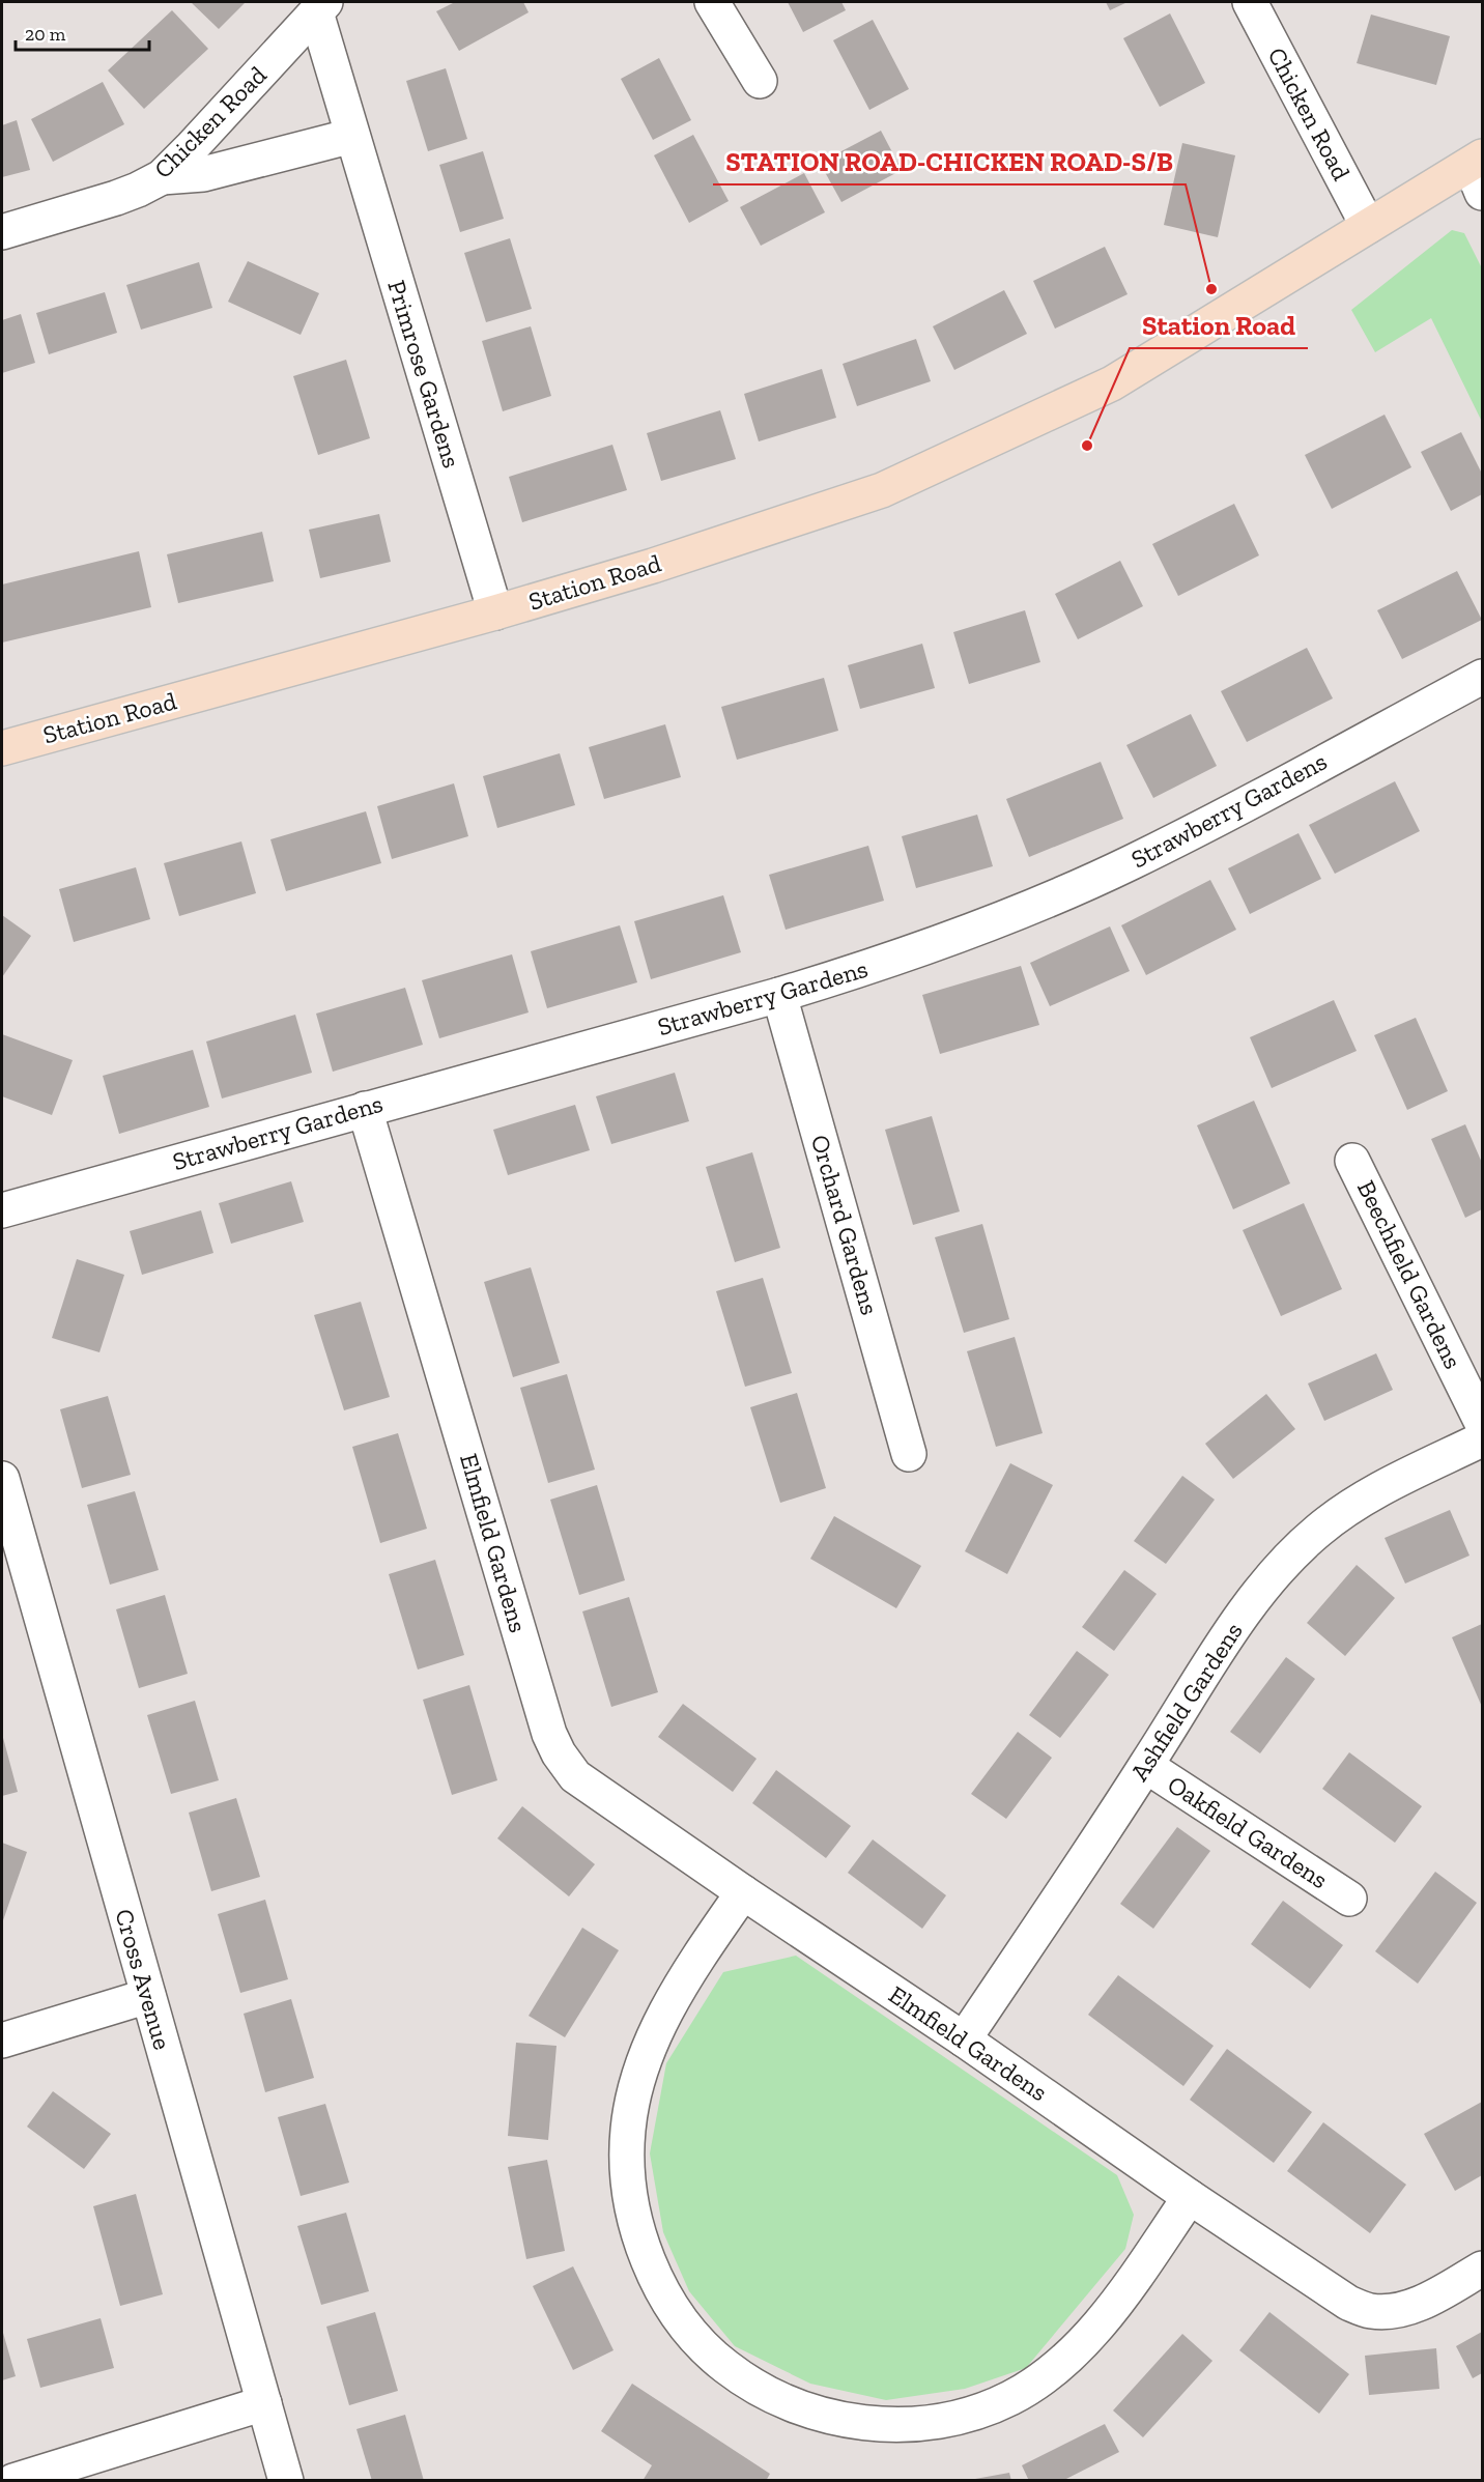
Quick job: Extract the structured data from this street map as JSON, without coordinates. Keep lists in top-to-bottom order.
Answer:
{
  "streets": {
    "main road": ["Station Road"],
    "street": [
      "Chicken Road",
      "Primrose Gardens",
      "Strawberry Gardens",
      "Orchard Gardens",
      "Beechfield Gardens",
      "Elmfield Gardens",
      "Ashfield Gardens",
      "Oakfield Gardens",
      "Cross Avenue"
    ]
  },
  "crossings": [
    ["Chicken Road", "Primrose Gardens"],
    ["Chicken Road", "Station Road"],
    ["Primrose Gardens", "Station Road"],
    ["Strawberry Gardens", "Orchard Gardens"],
    ["Strawberry Gardens", "Elmfield Gardens"],
    ["Elmfield Gardens", "Ashfield Gardens"],
    ["Ashfield Gardens", "Oakfield Gardens"]
  ],
  "places": ["STATION ROAD-CHICKEN ROAD-S/B", "Station Road"],
  "scale_bar": "20 m"
}
